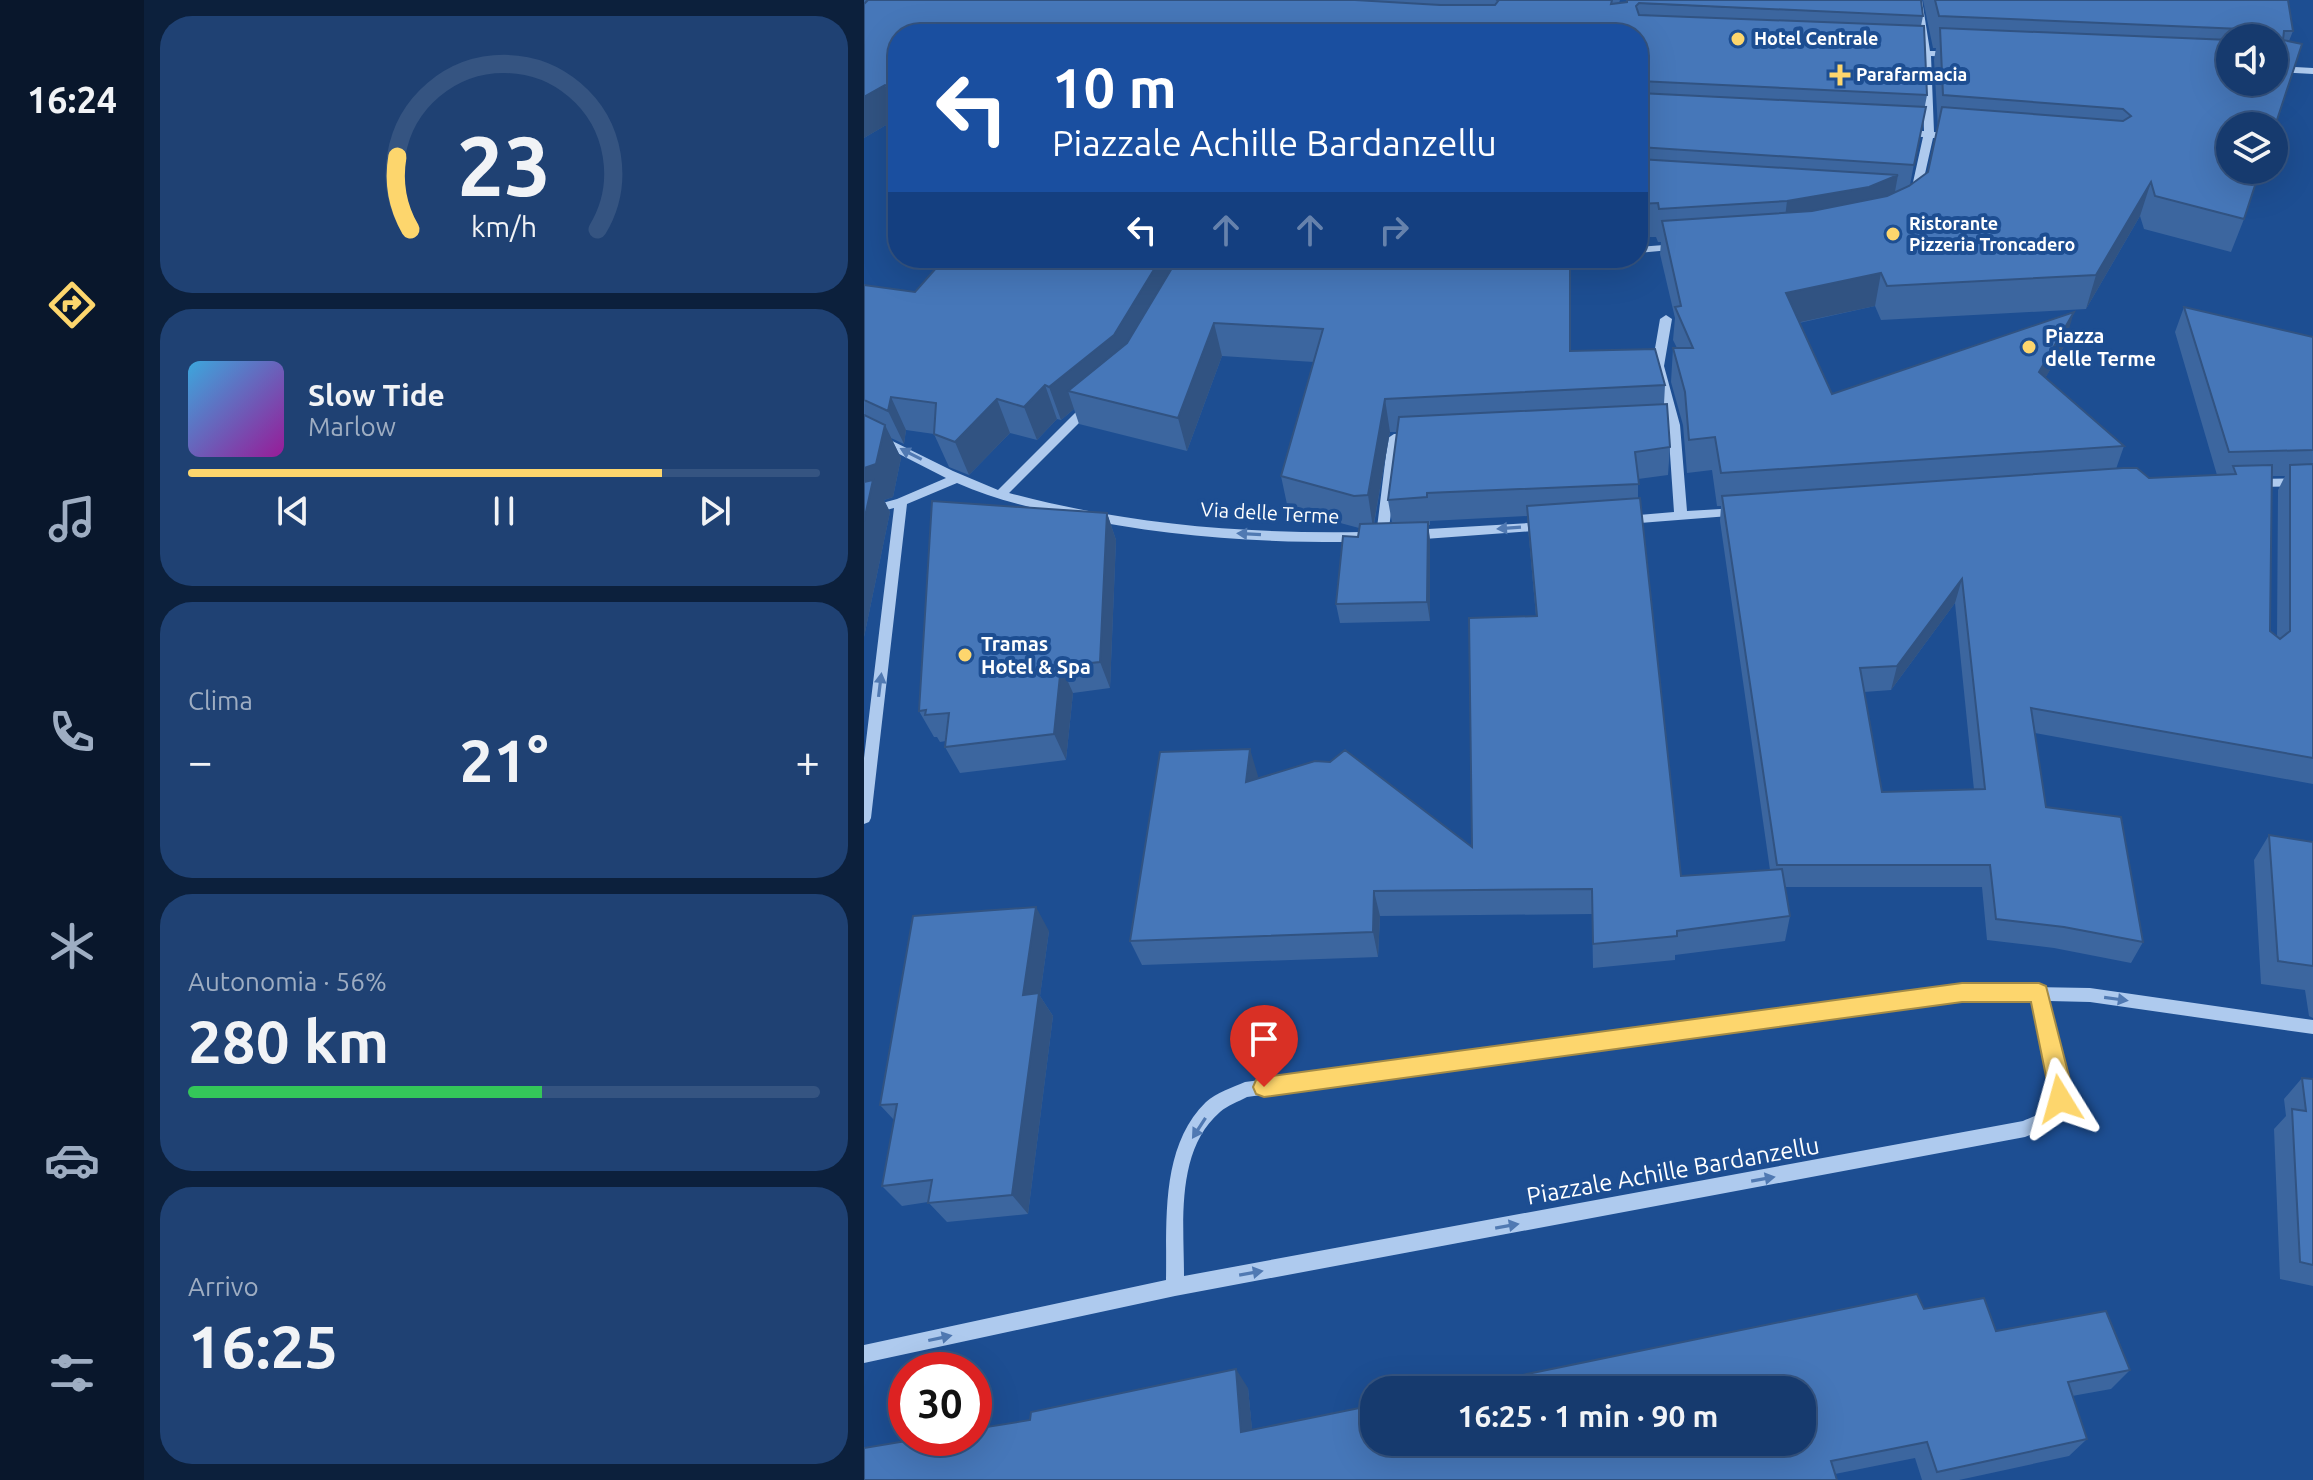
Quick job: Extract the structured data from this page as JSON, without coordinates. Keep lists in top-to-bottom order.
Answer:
{
  "streets": {
    "street": ["Via delle Terme", "Piazzale Achille Bardanzellu"]
  },
  "one_way": ["Via delle Terme", "Piazzale Achille Bardanzellu"],
  "places": {
    "other": [
      "Hotel Centrale",
      "Ristorante Pizzeria Troncadero",
      "Piazza delle Terme",
      "Tramas Hotel & Spa"
    ],
    "health": ["Parafarmacia"]
  },
  "page": {
    "tabs": "16:24",
    "turn": ["10 m", "Piazzale Achille Bardanzellu"],
    "song": ["Slow Tide", "Marlow"],
    "tile": [
      "Clima",
      ["Autonomia · 56%", "280 km"],
      ["Arrivo", "16:25"]
    ],
    "heat": ["−", "21°", "+"],
    "limit": "30",
    "trip": "16:25 · 1 min · 90 m",
    "gauge": ["23", "km/h"]
  }
}
